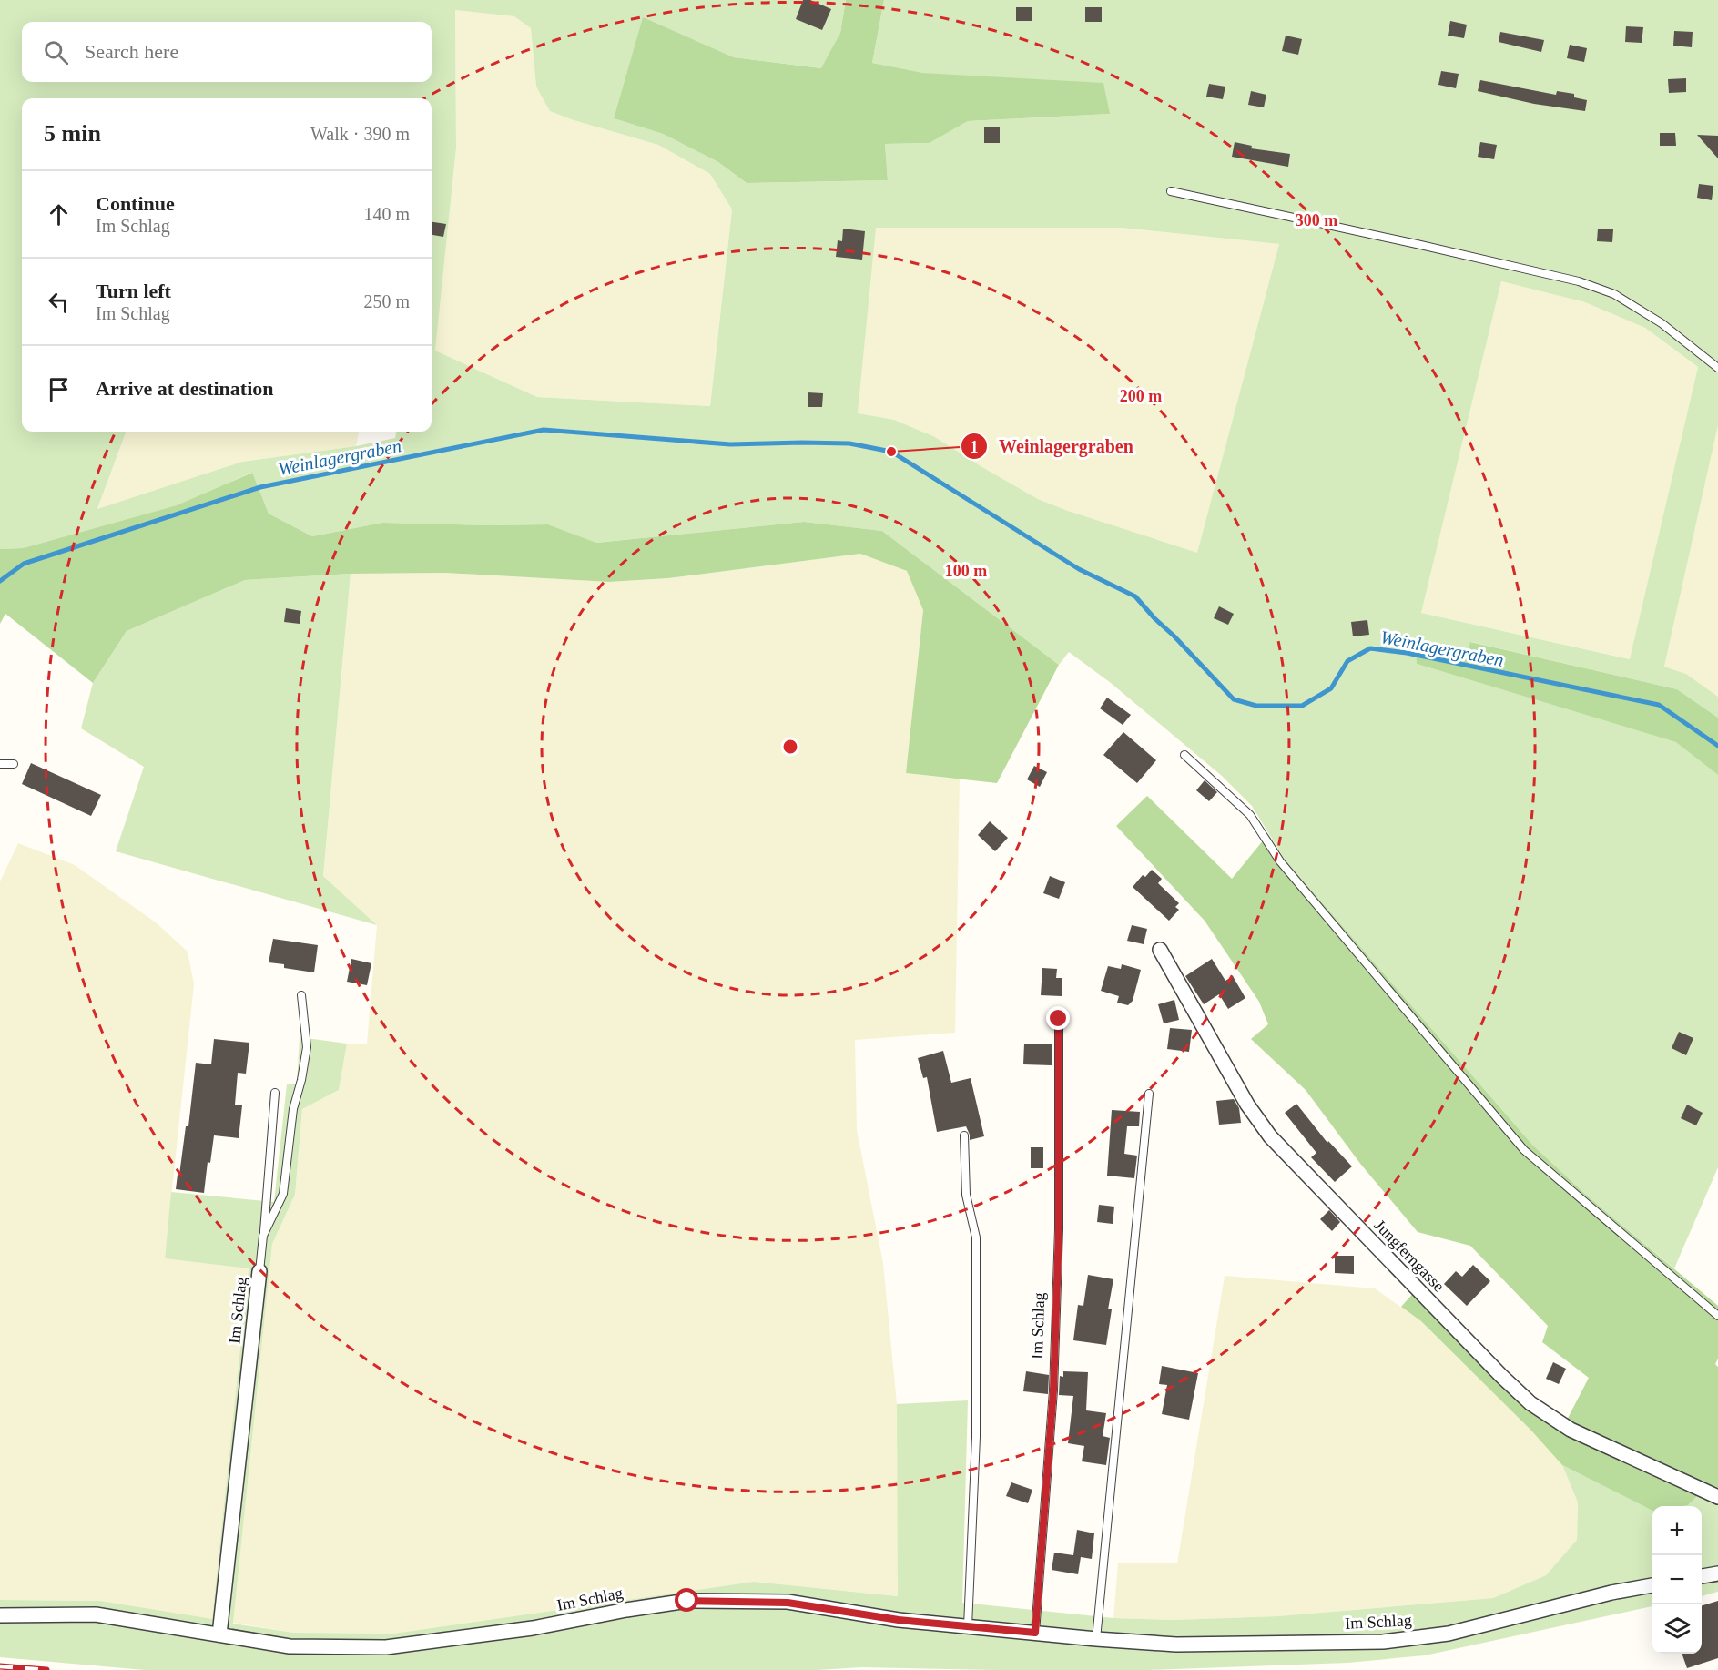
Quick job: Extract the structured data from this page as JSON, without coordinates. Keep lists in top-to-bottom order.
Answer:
{
  "streets": {
    "street": ["Jungferngasse", "Im Schlag"]
  },
  "water": ["Weinlagergraben"],
  "places": ["Weinlagergraben"],
  "page": {
    "search": "Search here",
    "heading": ["5 min", "Walk · 390 m"],
    "list": [
      ["Continue", "Im Schlag", "140 m"],
      ["Turn left", "Im Schlag", "250 m"],
      "Arrive at destination"
    ],
    "map_buttons": ["+", "−"]
  },
  "rings": ["300 m", "200 m", "100 m"]
}
